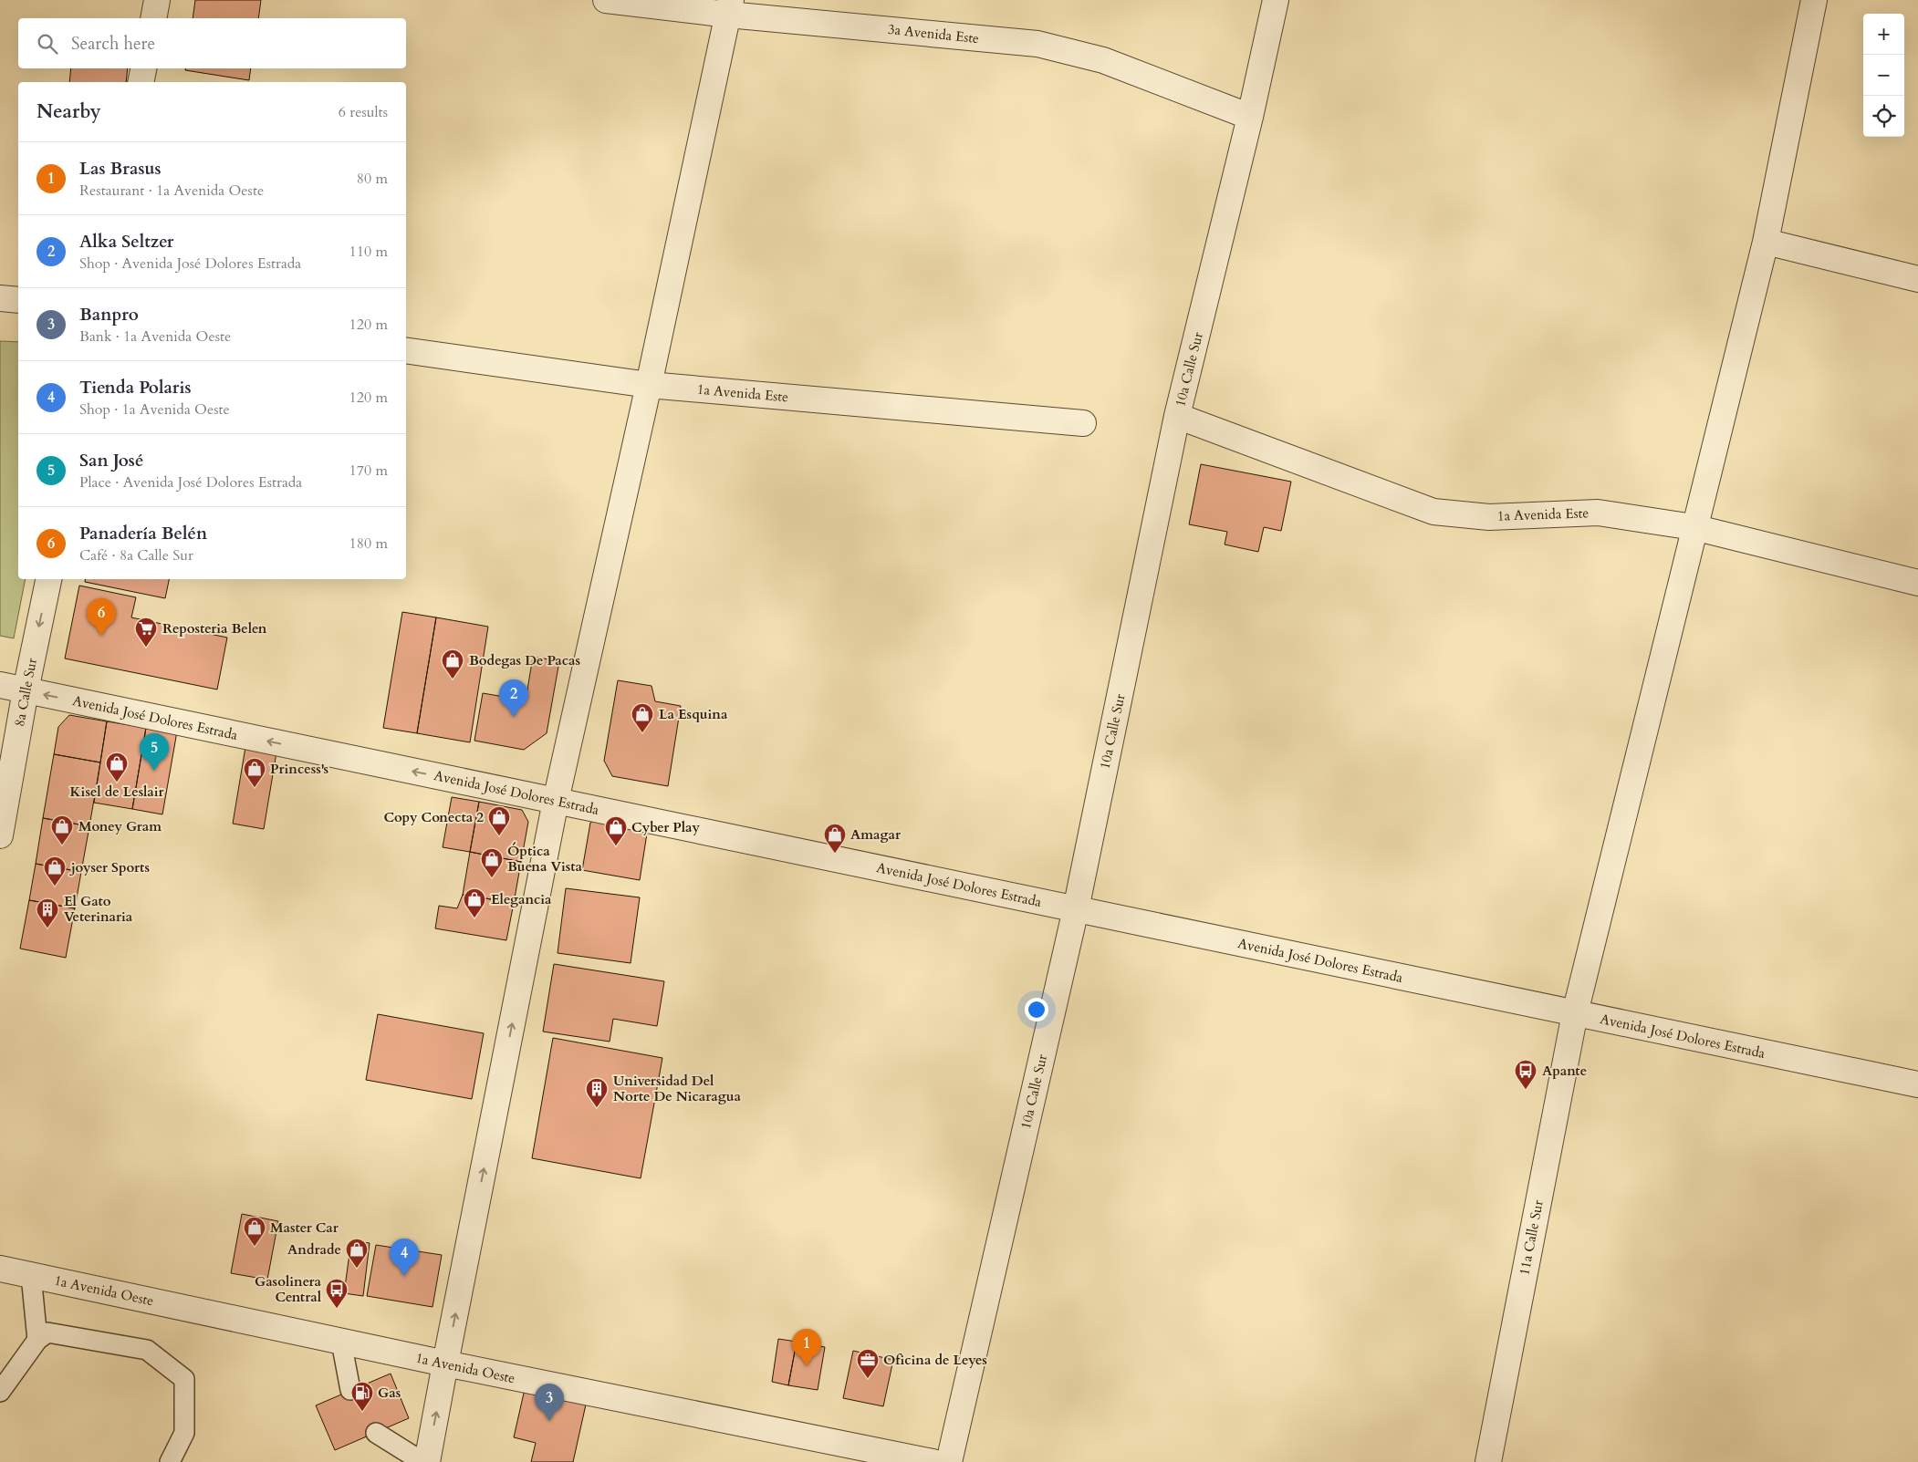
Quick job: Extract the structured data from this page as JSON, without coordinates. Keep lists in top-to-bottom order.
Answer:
{
  "streets": {
    "street": [
      "3a Avenida Este",
      "10a Calle Sur",
      "1a Avenida Este",
      "8a Calle Sur",
      "Avenida José Dolores Estrada",
      "11a Calle Sur",
      "1a Avenida Oeste"
    ]
  },
  "crossings": [
    ["3a Avenida Este", "10a Calle Sur"],
    ["10a Calle Sur", "1a Avenida Este"],
    ["10a Calle Sur", "Avenida José Dolores Estrada"],
    ["1a Avenida Este", "11a Calle Sur"],
    ["8a Calle Sur", "Avenida José Dolores Estrada"],
    ["Avenida José Dolores Estrada", "11a Calle Sur"]
  ],
  "one_way": ["8a Calle Sur"],
  "places": {
    "supermarket": ["Reposteria Belen"],
    "shop": [
      "Bodegas De Pacas",
      "La Esquina",
      "Kisel de Leslair",
      "Princess's",
      "Copy Conecta 2",
      "Money Gram",
      "Cyber Play",
      "Amagar",
      "Óptica Buena Vista",
      "joyser Sports",
      "Elegancia",
      "Master Car",
      "Andrade"
    ],
    "building": ["El Gato Veterinaria", "Universidad Del Norte De Nicaragua"],
    "bus stop": ["Apante", "Gasolinera Central"],
    "office": ["Oficina de Leyes"],
    "fuel station": ["Gas"]
  },
  "page": {
    "map_buttons": ["+", "−"],
    "search": "Search here",
    "heading": ["Nearby", "6 results"],
    "list": [
      {
        "mark": "1",
        "name": "Las Brasus",
        "note": "Restaurant · 1a Avenida Oeste",
        "value": "80 m"
      },
      {
        "mark": "2",
        "name": "Alka Seltzer",
        "note": "Shop · Avenida José Dolores Estrada",
        "value": "110 m"
      },
      {
        "mark": "3",
        "name": "Banpro",
        "note": "Bank · 1a Avenida Oeste",
        "value": "120 m"
      },
      {
        "mark": "4",
        "name": "Tienda Polaris",
        "note": "Shop · 1a Avenida Oeste",
        "value": "120 m"
      },
      {
        "mark": "5",
        "name": "San José",
        "note": "Place · Avenida José Dolores Estrada",
        "value": "170 m"
      },
      {
        "mark": "6",
        "name": "Panadería Belén",
        "note": "Café · 8a Calle Sur",
        "value": "180 m"
      }
    ],
    "pins": [
      "6",
      "2",
      "5",
      "4",
      "1",
      "3"
    ]
  }
}
